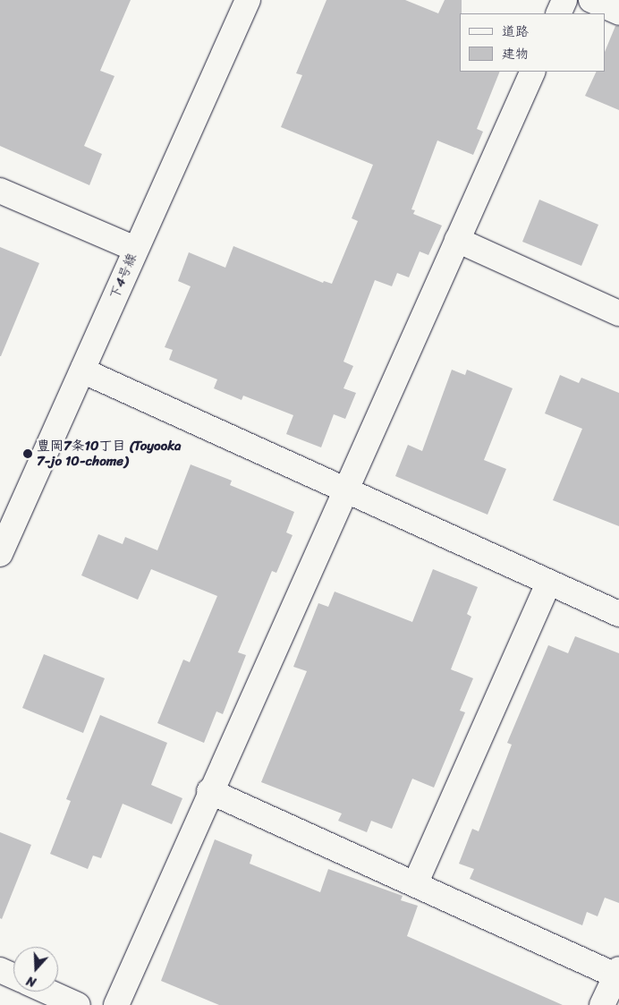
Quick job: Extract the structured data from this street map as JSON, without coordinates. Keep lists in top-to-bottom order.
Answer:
{
  "streets": {
    "street": ["下4号線"]
  },
  "places": ["豊岡7条10丁目 (Toyooka 7-jo 10-chome)"],
  "legend": ["道路", "建物"],
  "north": "bottom"
}
